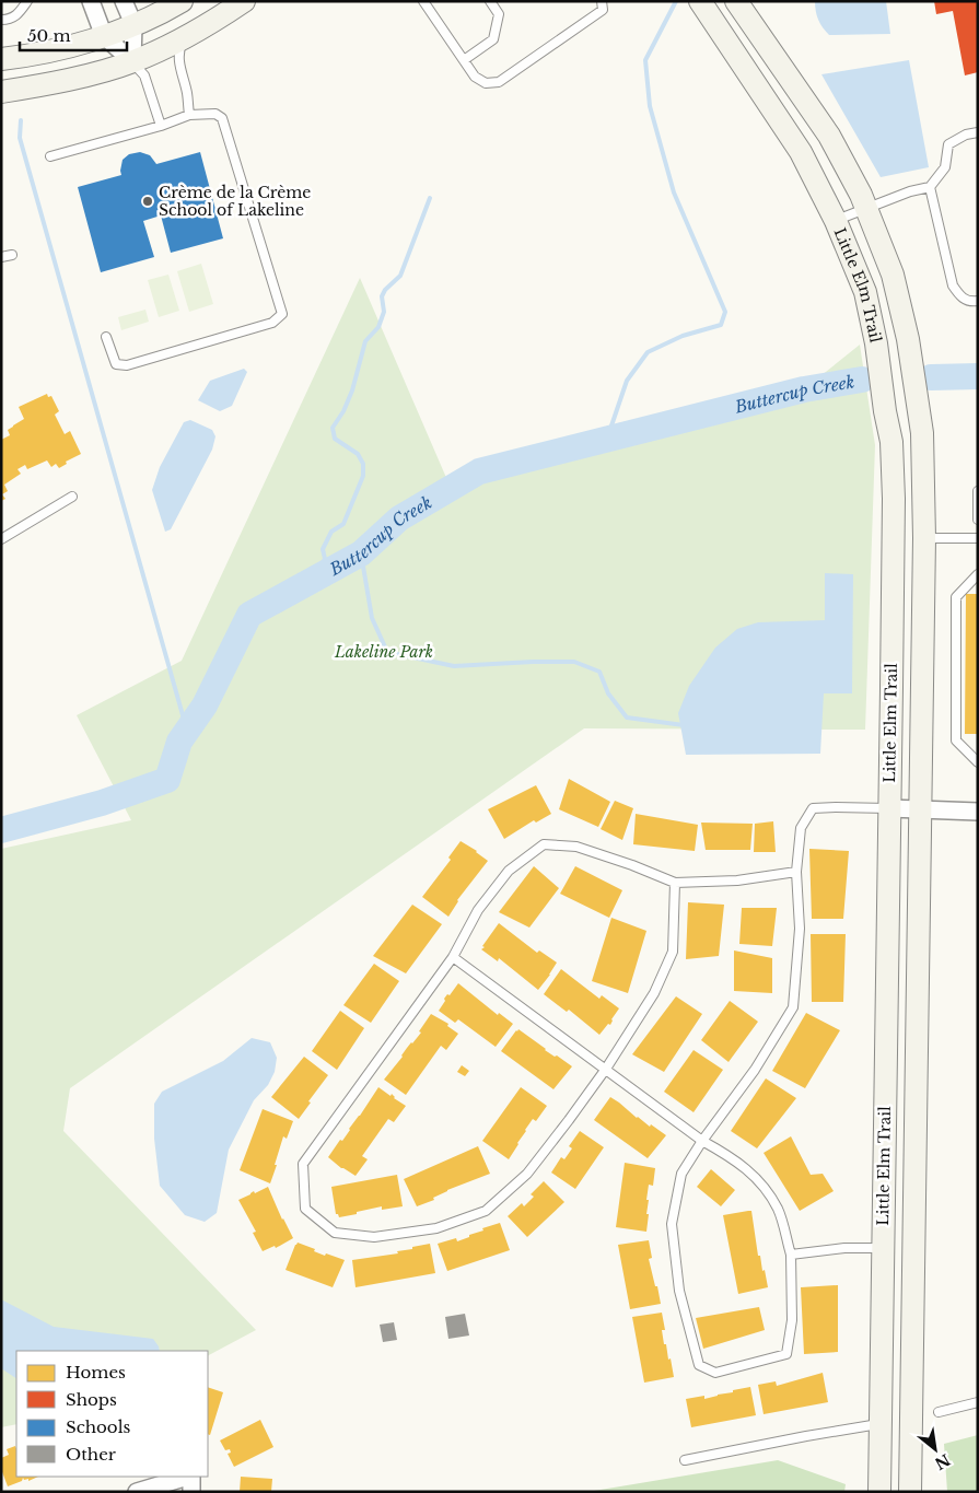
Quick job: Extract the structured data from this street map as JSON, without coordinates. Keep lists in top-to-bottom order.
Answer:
{
  "streets": {
    "street": ["Little Elm Trail"]
  },
  "water": ["Buttercup Creek"],
  "parks": ["Lakeline Park"],
  "places": ["Crème de la Crème School of Lakeline"],
  "legend": [
    "Homes",
    "Shops",
    "Schools",
    "Other"
  ],
  "scale_bar": "50 m",
  "north": "bottom right"
}
